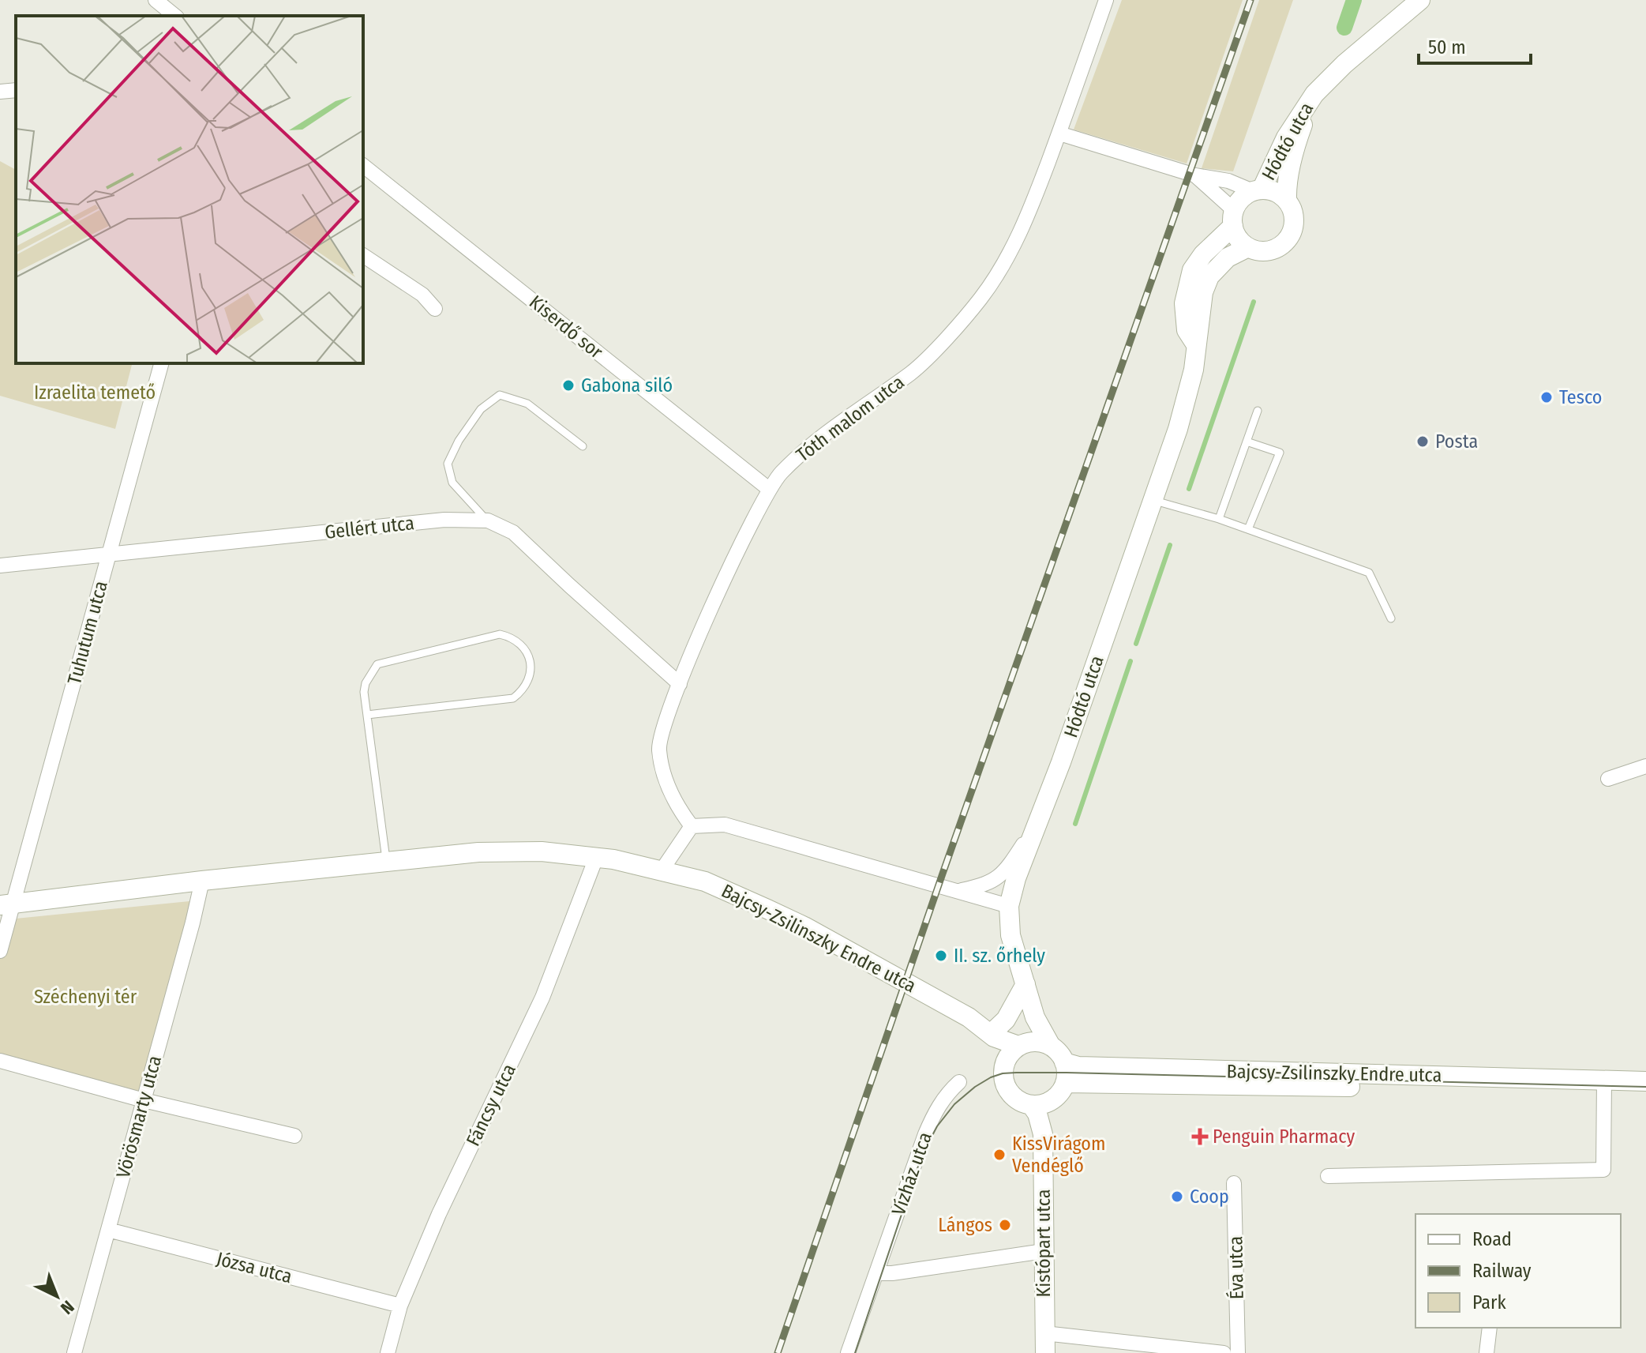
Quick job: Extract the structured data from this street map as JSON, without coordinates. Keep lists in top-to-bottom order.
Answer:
{
  "streets": {
    "street": [
      "Hódtó utca",
      "Kiserdő sor",
      "Tóth malom utca",
      "Gellért utca",
      "Tuhutum utca",
      "Bajcsy-Zsilinszky Endre utca",
      "Fáncsy utca",
      "Vörösmarty utca",
      "Vízház utca",
      "Kistópart utca",
      "Józsa utca",
      "Éva utca"
    ]
  },
  "crossings": [
    ["Hódtó utca", "Bajcsy-Zsilinszky Endre utca"],
    ["Hódtó utca", "Kistópart utca"],
    ["Kiserdő sor", "Tóth malom utca"],
    ["Tóth malom utca", "Gellért utca"],
    ["Gellért utca", "Tuhutum utca"],
    ["Bajcsy-Zsilinszky Endre utca", "Fáncsy utca"],
    ["Bajcsy-Zsilinszky Endre utca", "Kistópart utca"],
    ["Fáncsy utca", "Józsa utca"],
    ["Vörösmarty utca", "Józsa utca"]
  ],
  "parks": ["Izraelita temető", "Széchenyi tér"],
  "places": {
    "other": [
      "Gabona siló",
      "Tesco",
      "Posta",
      "II. sz. őrhely",
      "KissVirágom Vendéglő",
      "Coop",
      "Lángos"
    ],
    "health": ["Penguin Pharmacy"]
  },
  "legend": ["Road", "Railway", "Park"],
  "scale_bar": "50 m",
  "north": "bottom right"
}
